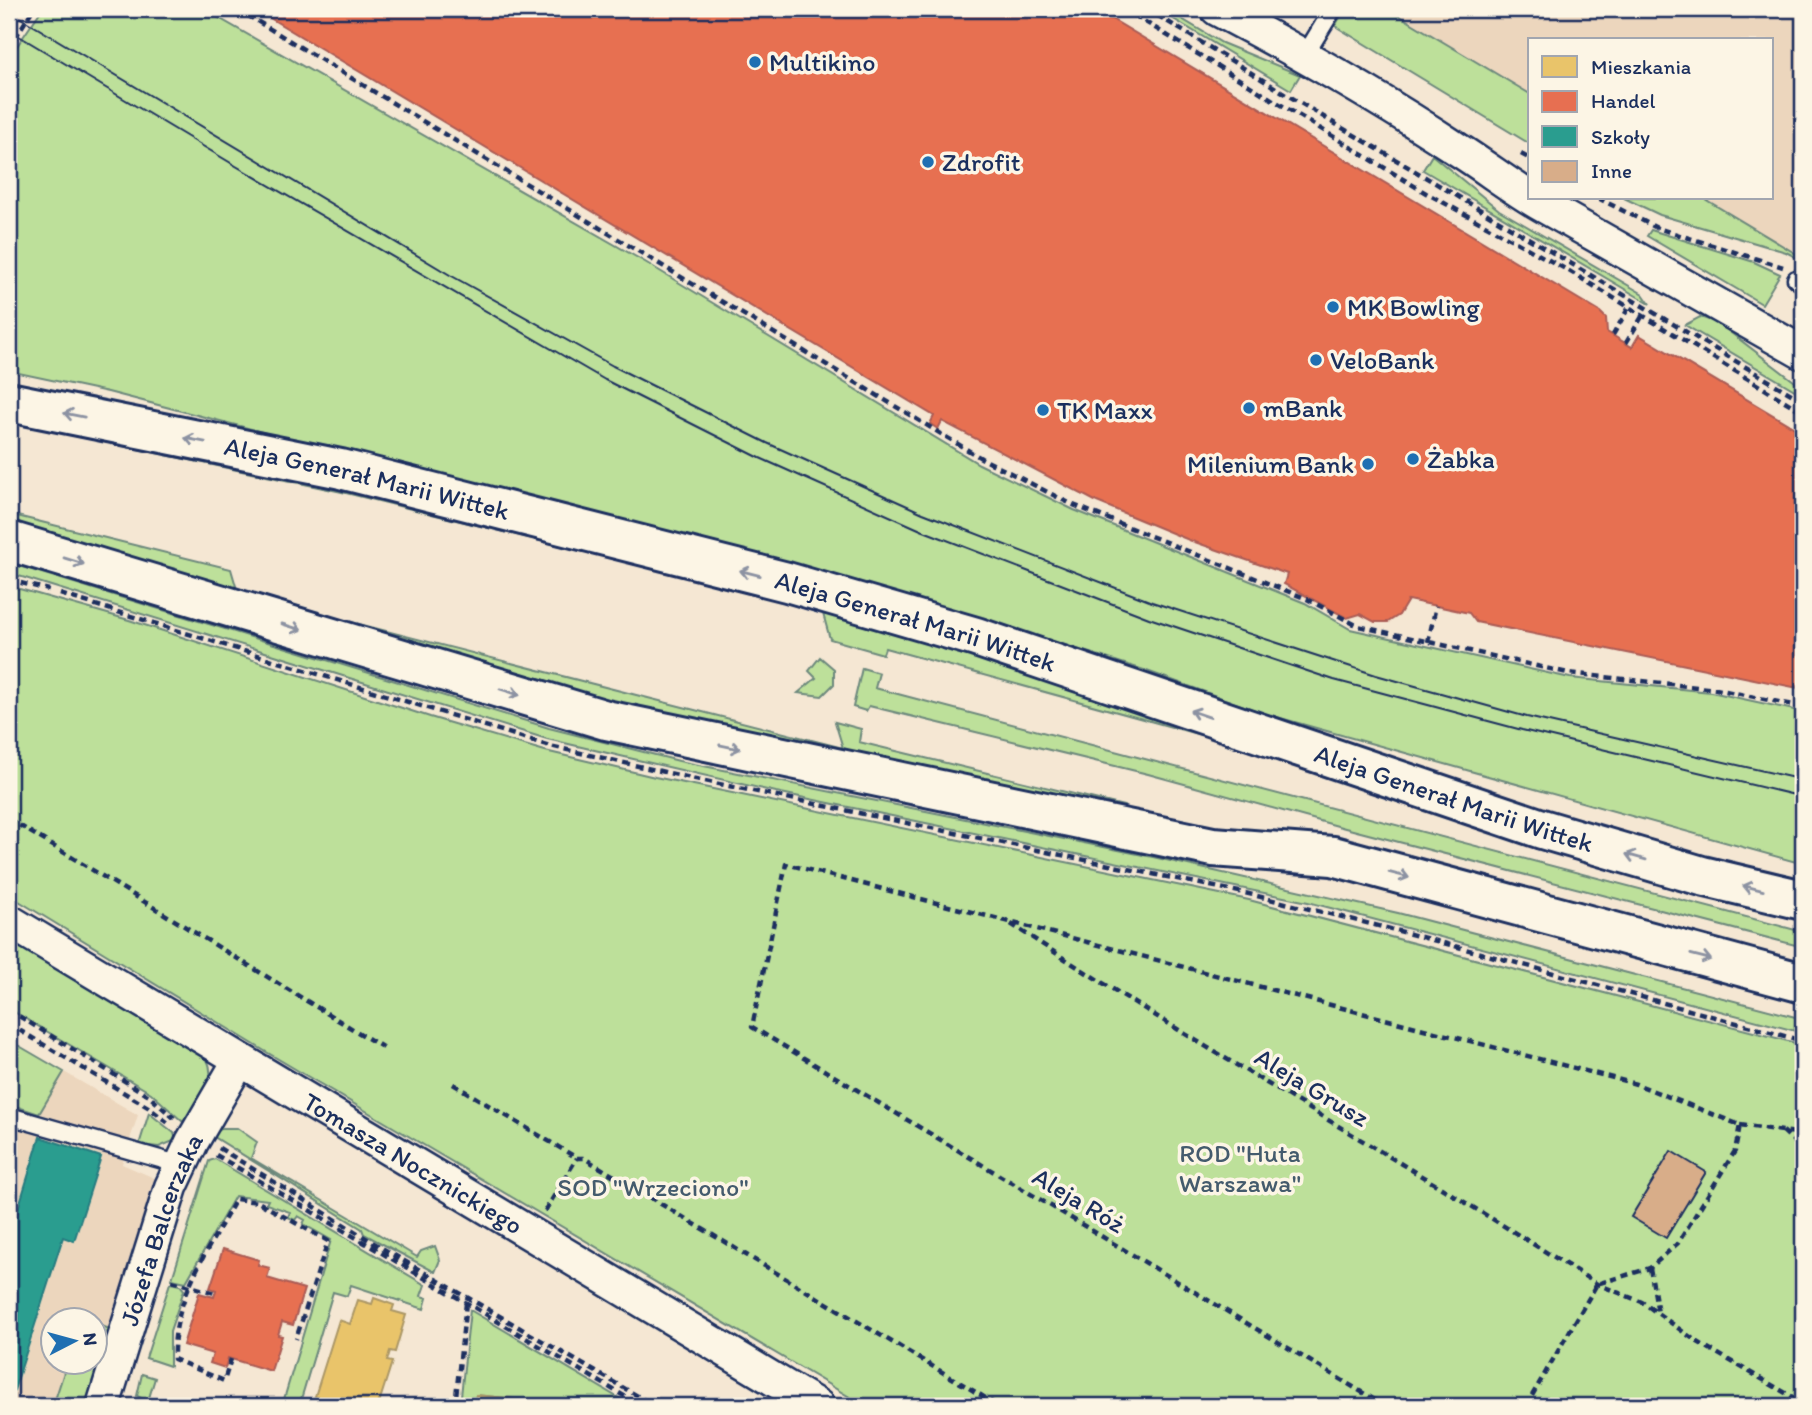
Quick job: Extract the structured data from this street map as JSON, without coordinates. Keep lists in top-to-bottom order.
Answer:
{
  "streets": {
    "main road": ["Aleja Generał Marii Wittek"],
    "street": ["Tomasza Nocznickiego", "Józefa Balcerzaka"],
    "path": ["Aleja Grusz", "Aleja Róż"]
  },
  "crossings": [
    ["Aleja Grusz", "Aleja Róż"],
    ["Tomasza Nocznickiego", "Józefa Balcerzaka"]
  ],
  "parks": ["ROD \"Huta Warszawa\"", "SOD \"Wrzeciono\""],
  "places": [
    "Multikino",
    "Zdrofit",
    "MK Bowling",
    "VeloBank",
    "mBank",
    "TK Maxx",
    "Żabka",
    "Milenium Bank"
  ],
  "legend": [
    "Mieszkania",
    "Handel",
    "Szkoły",
    "Inne"
  ],
  "north": "right"
}
